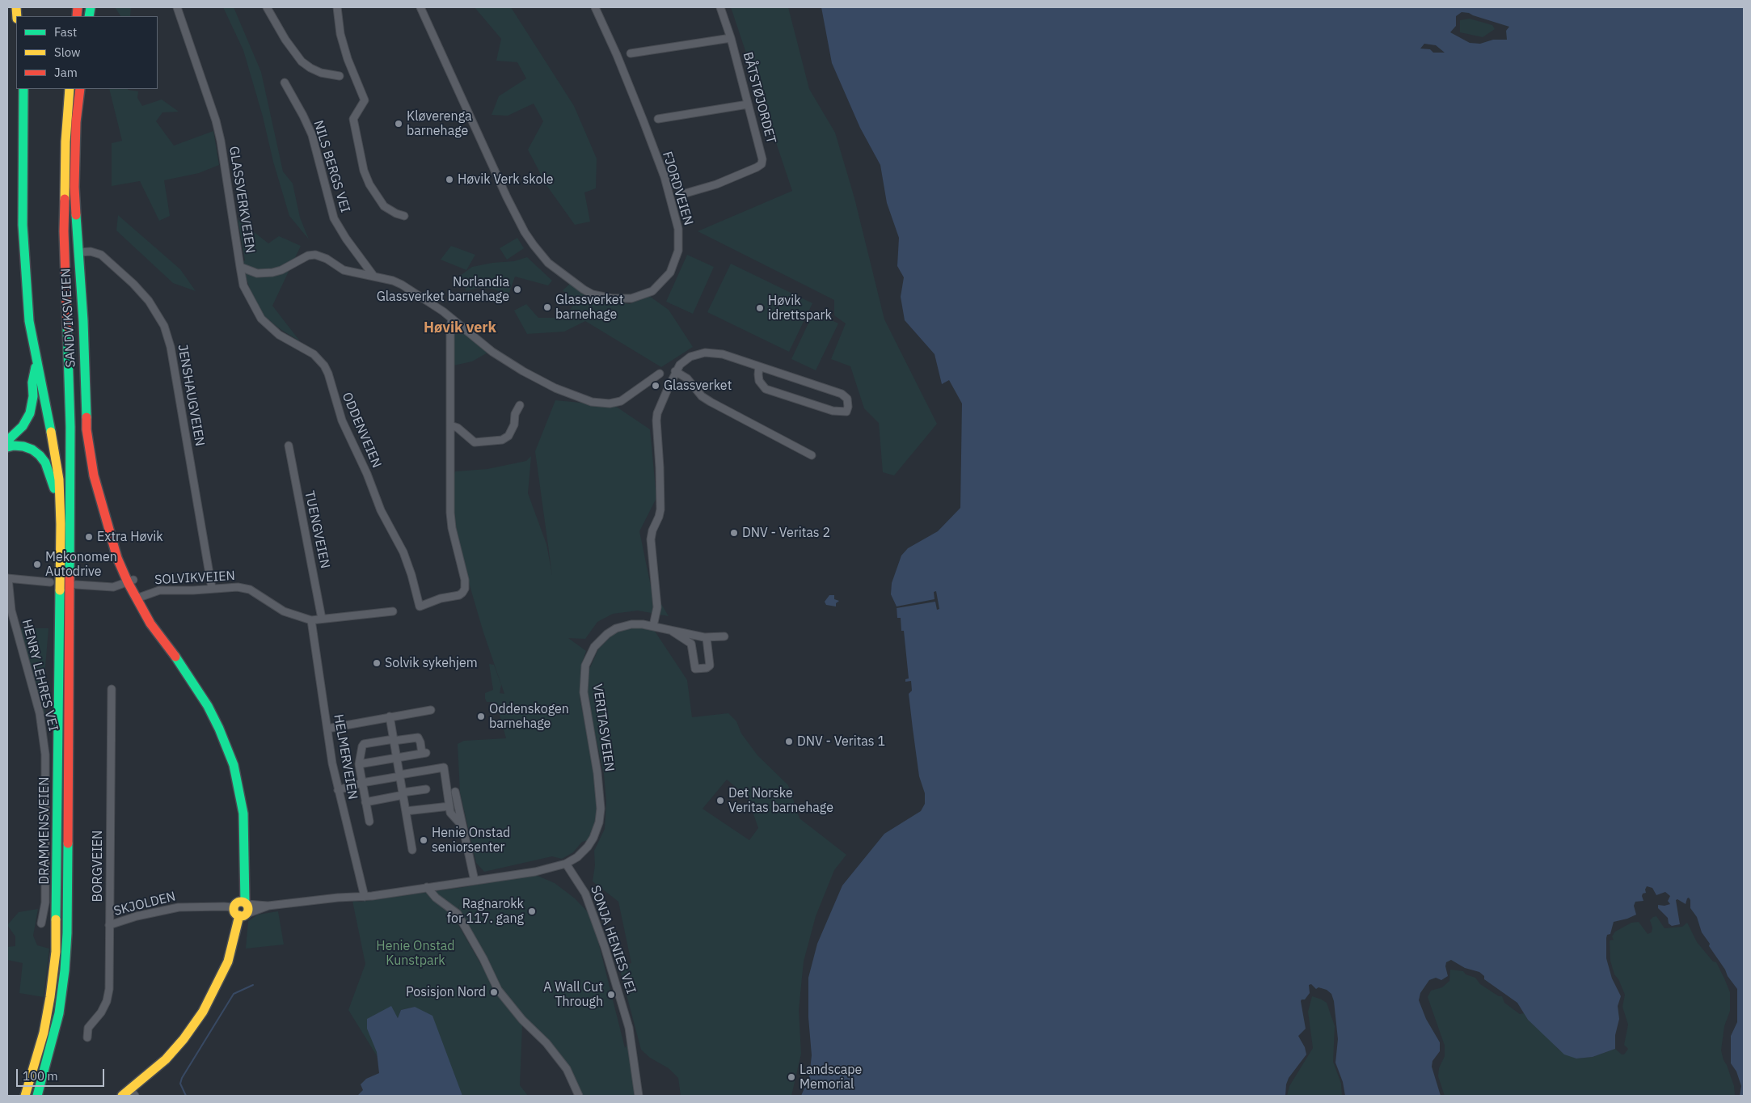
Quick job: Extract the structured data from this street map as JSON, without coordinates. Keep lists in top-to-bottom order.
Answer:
{
  "streets": {
    "main road": ["SANDVIKSVEIEN", "DRAMMENSVEIEN"],
    "street": [
      "BÅTSTØJORDET",
      "NILS BERGS VEI",
      "FJORDVEIEN",
      "GLASSVERKVEIEN",
      "JENSHAUGVEIEN",
      "ODDENVEIEN",
      "TUENGVEIEN",
      "SOLVIKVEIEN",
      "HENRY LEHRES VEI",
      "VERITASVEIEN",
      "HELMERVEIEN",
      "BORGVEIEN",
      "SKJOLDEN",
      "SONJA HENIES VEI"
    ]
  },
  "crossings": [
    ["NILS BERGS VEI", "GLASSVERKVEIEN"],
    ["GLASSVERKVEIEN", "ODDENVEIEN"],
    ["SANDVIKSVEIEN", "JENSHAUGVEIEN"],
    ["SANDVIKSVEIEN", "SOLVIKVEIEN"],
    ["SANDVIKSVEIEN", "SKJOLDEN"],
    ["JENSHAUGVEIEN", "SOLVIKVEIEN"],
    ["TUENGVEIEN", "SOLVIKVEIEN"],
    ["SOLVIKVEIEN", "HELMERVEIEN"],
    ["VERITASVEIEN", "SONJA HENIES VEI"],
    ["BORGVEIEN", "SKJOLDEN"]
  ],
  "districts": ["Høvik verk"],
  "parks": ["Henie Onstad Kunstpark"],
  "places": [
    "Kløverenga barnehage",
    "Høvik Verk skole",
    "Norlandia Glassverket barnehage",
    "Glassverket barnehage",
    "Høvik idrettspark",
    "Glassverket",
    "DNV - Veritas 2",
    "Extra Høvik",
    "Mekonomen Autodrive",
    "Solvik sykehjem",
    "Oddenskogen barnehage",
    "DNV - Veritas 1",
    "Det Norske Veritas barnehage",
    "Henie Onstad seniorsenter",
    "Ragnarokk for 117. gang",
    "Posisjon Nord",
    "A Wall Cut Through",
    "Landscape Memorial"
  ],
  "legend": ["Fast", "Slow", "Jam"],
  "scale_bar": "100 m"
}
